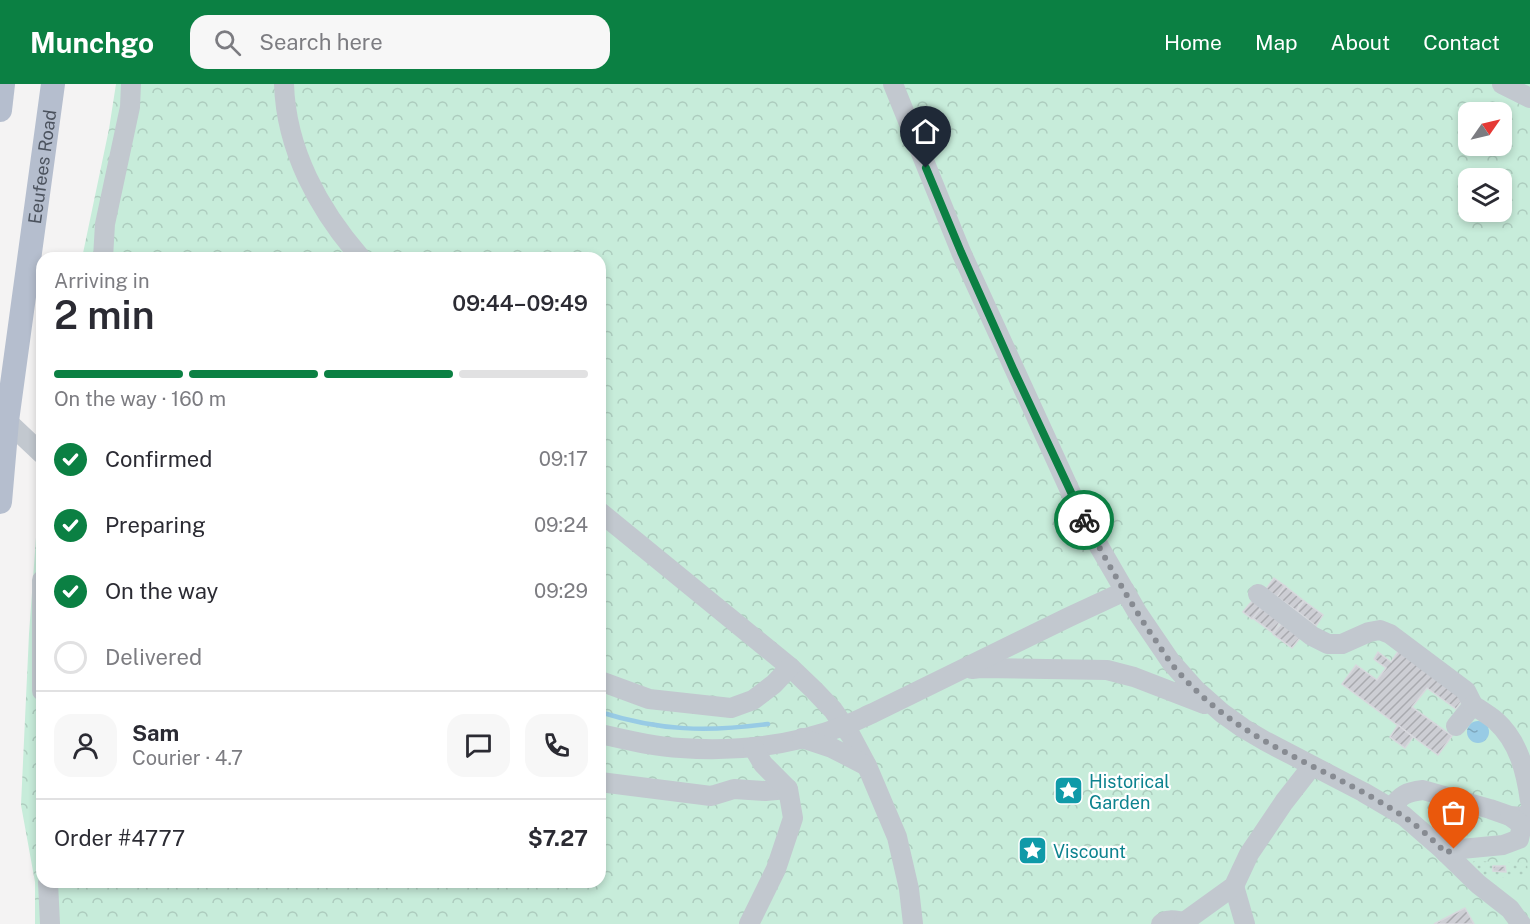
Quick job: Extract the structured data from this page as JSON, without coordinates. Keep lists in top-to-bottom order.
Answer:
{
  "streets": {
    "main road": ["Eeufees Road"]
  },
  "places": {
    "place": ["Historical Garden", "Viscount"]
  },
  "north": "top right",
  "page": {
    "header": "Munchgo",
    "search": "Search here",
    "nav": [
      "Home",
      "Map",
      "About",
      "Contact"
    ],
    "heading": ["2 min", "Arriving in", "09:44–09:49"],
    "panel": [
      "Sam",
      "Courier · 4.7",
      "Order #4777",
      "$7.27"
    ],
    "bar": "On the way · 160 m",
    "list": [
      ["Confirmed", "09:17"],
      ["Preparing", "09:24"],
      ["On the way", "09:29"],
      "Delivered"
    ]
  }
}
